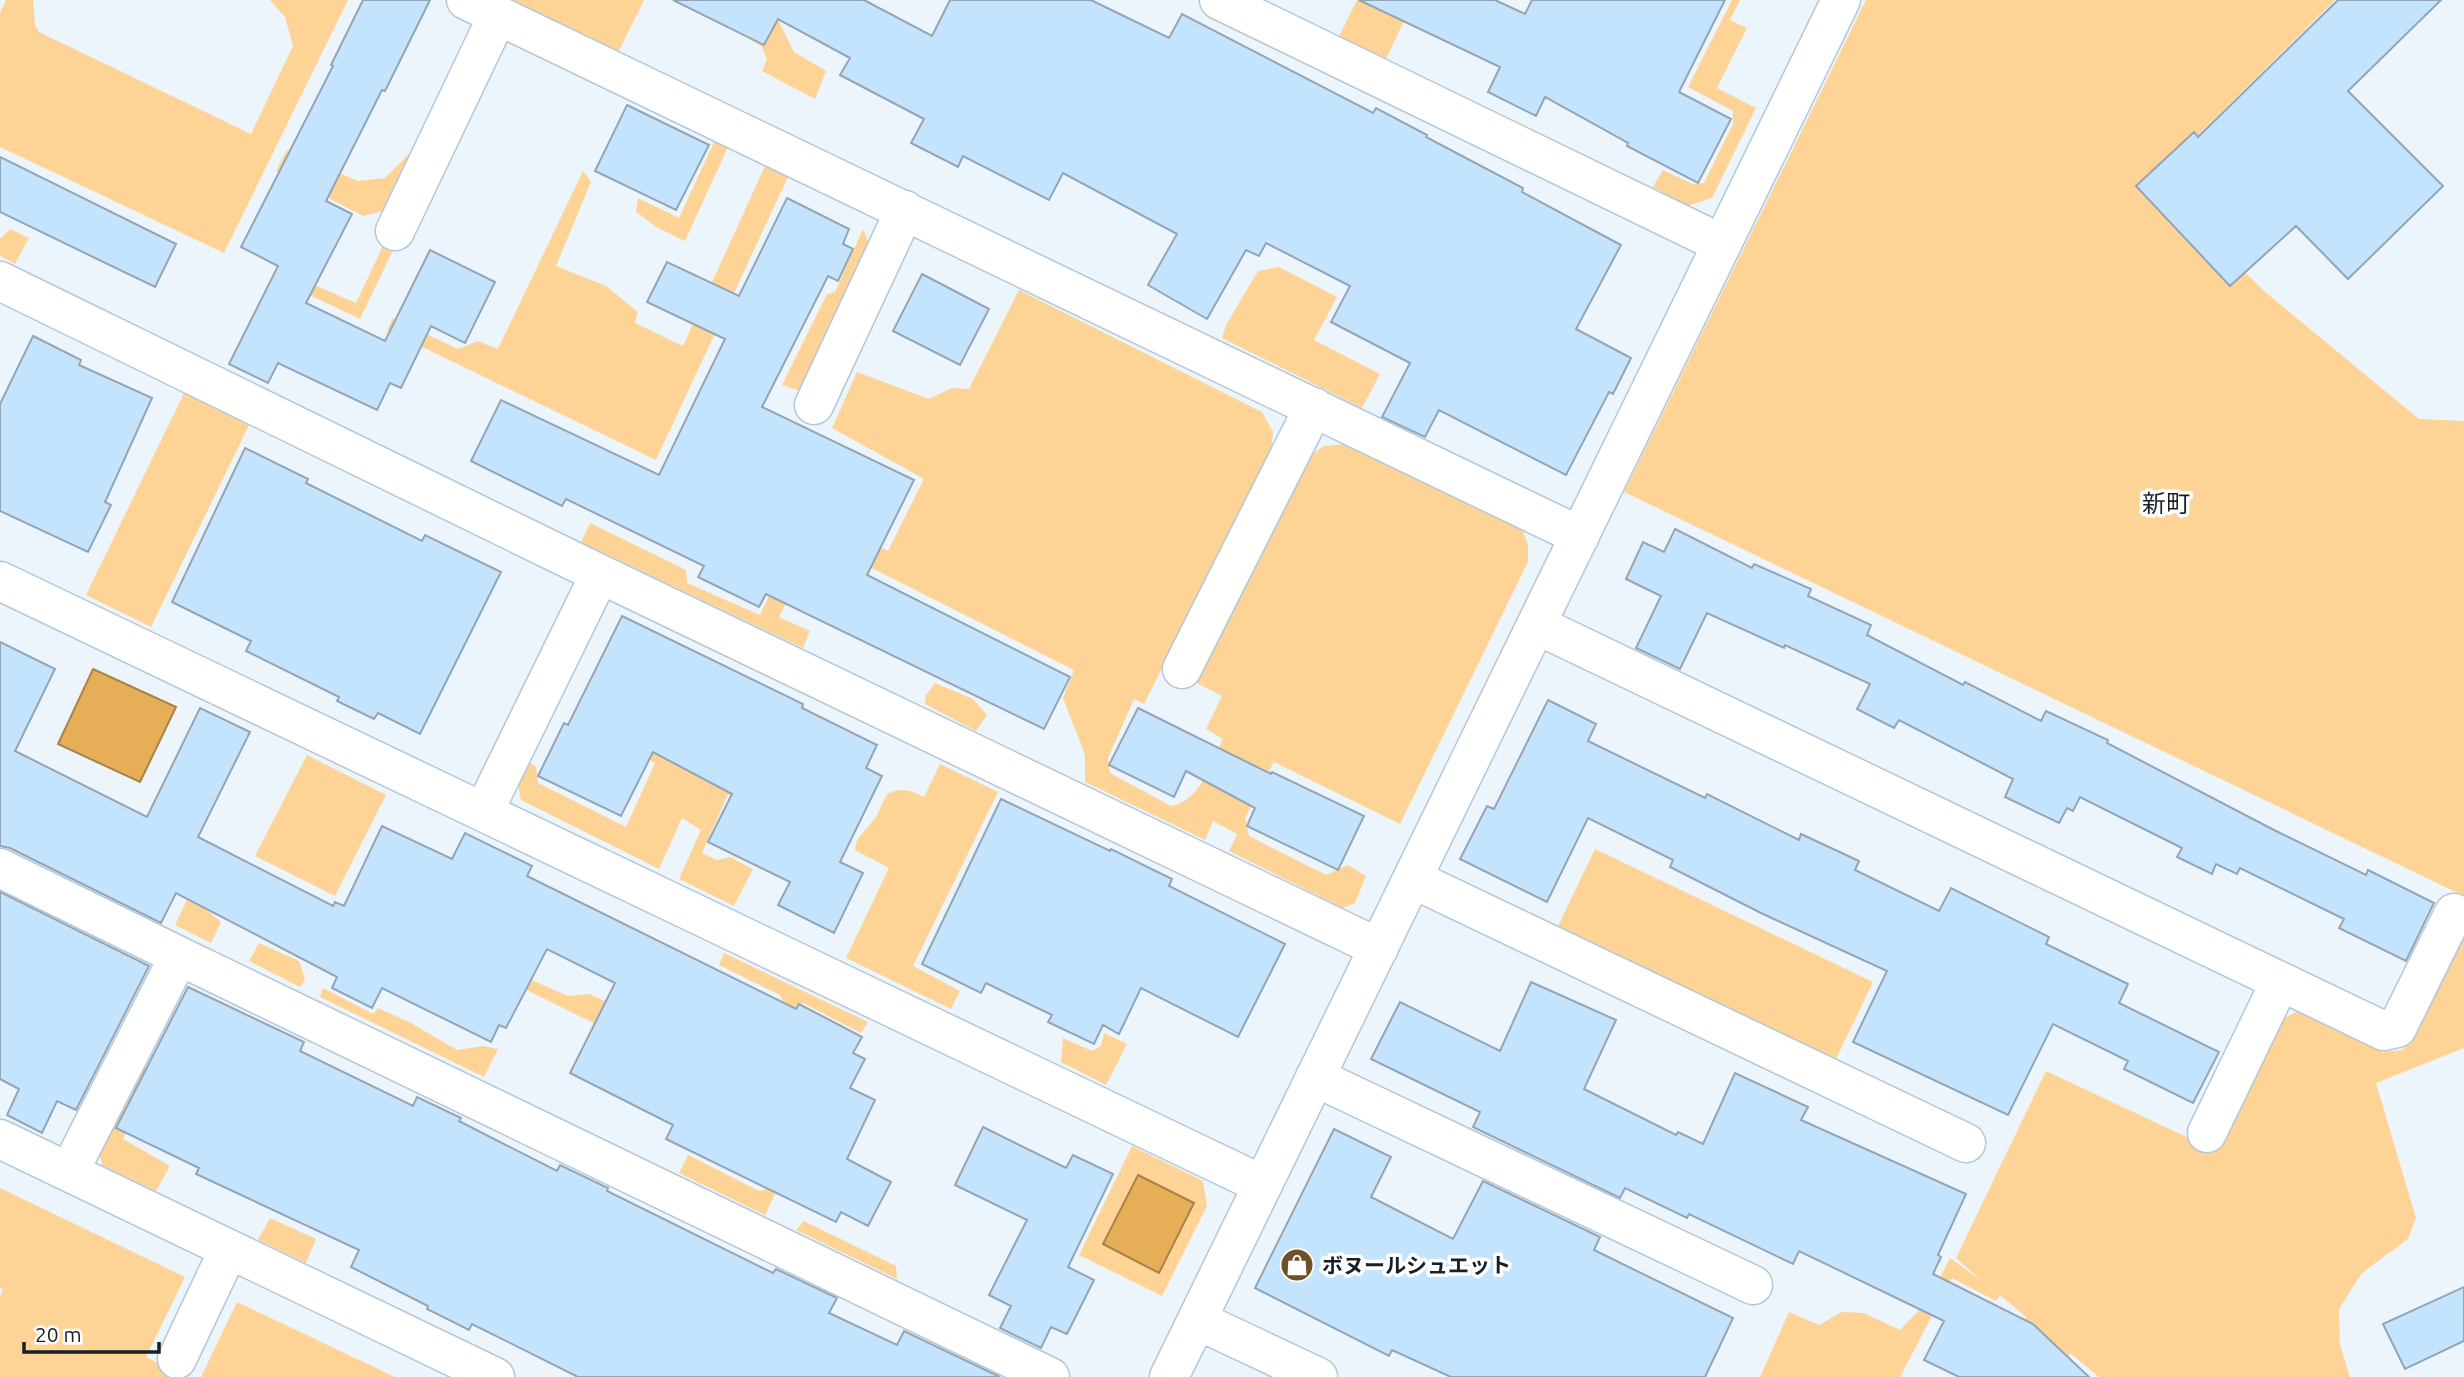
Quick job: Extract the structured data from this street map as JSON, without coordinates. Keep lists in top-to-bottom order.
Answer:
{
  "districts": ["新町"],
  "places": {
    "shop": ["ボヌールシュエット"]
  },
  "scale_bar": "20 m"
}
